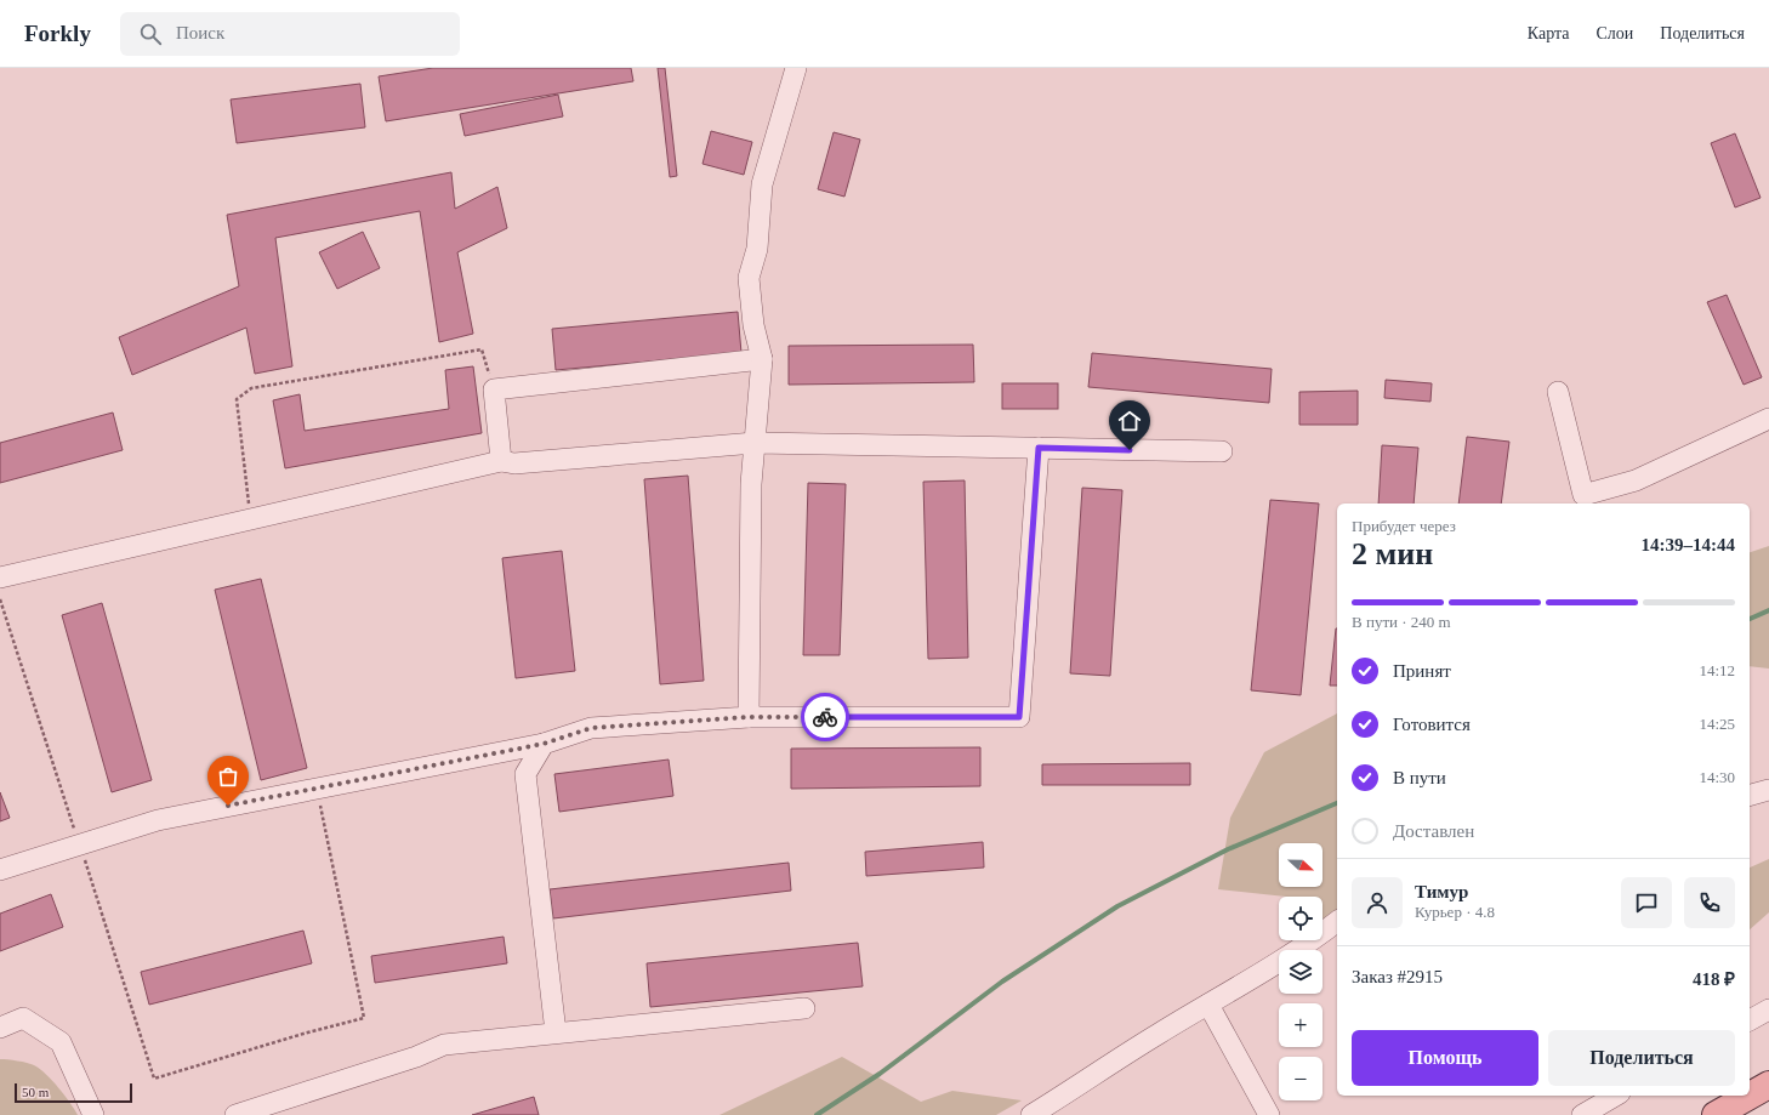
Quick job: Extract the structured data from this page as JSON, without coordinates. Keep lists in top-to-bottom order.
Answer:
{
  "scale_bar": "50 m",
  "north": "right",
  "page": {
    "header": "Forkly",
    "search": "Поиск",
    "nav": ["Карта", "Слои", "Поделиться"],
    "heading": ["2 мин", "Прибудет через", "14:39–14:44"],
    "panel": [
      "Тимур",
      "Курьер · 4.8",
      "Заказ #2915",
      "418 ₽"
    ],
    "bar": "В пути · 240 m",
    "list": [
      ["Принят", "14:12"],
      ["Готовится", "14:25"],
      ["В пути", "14:30"],
      "Доставлен"
    ],
    "map_buttons": ["+", "−"],
    "buttons": ["Помощь", "Поделиться"],
    "scale": "50 m"
  }
}
